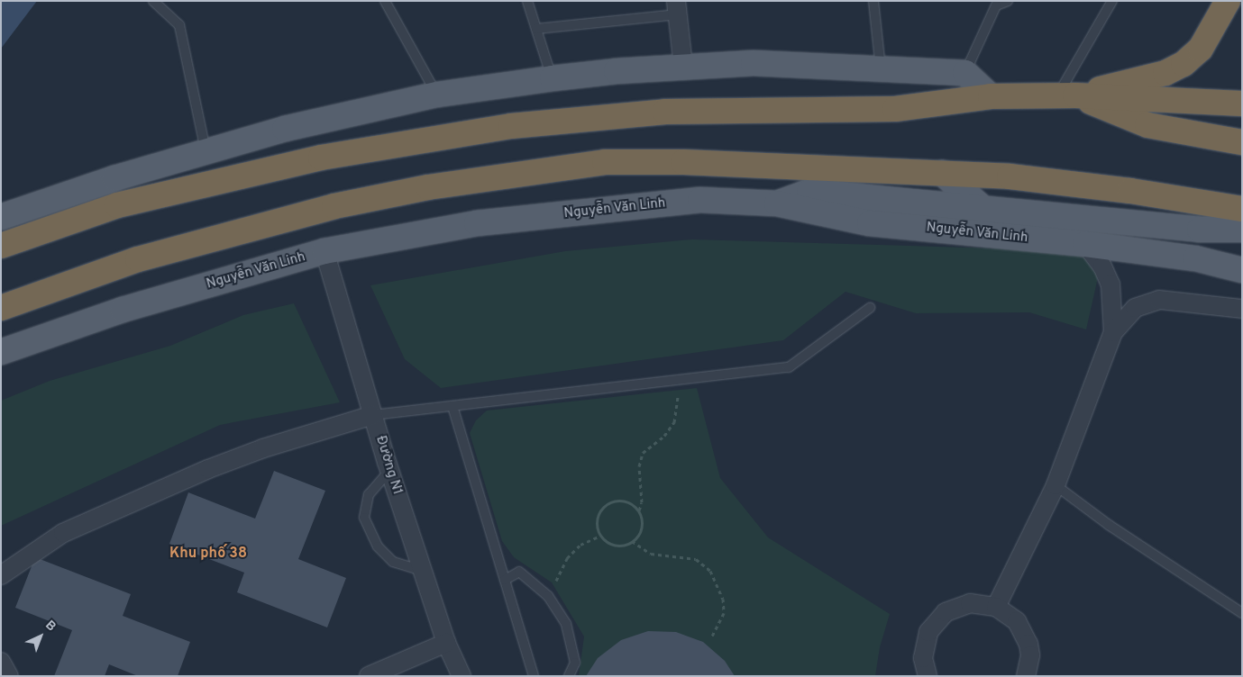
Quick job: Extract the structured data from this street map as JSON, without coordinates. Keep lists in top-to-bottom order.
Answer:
{
  "streets": {
    "main road": ["Nguyễn Văn Linh"],
    "street": ["Đường N1"]
  },
  "crossings": [
    ["Nguyễn Văn Linh", "Đường N1"]
  ],
  "districts": ["Khu phố 38"],
  "north": "top right"
}
